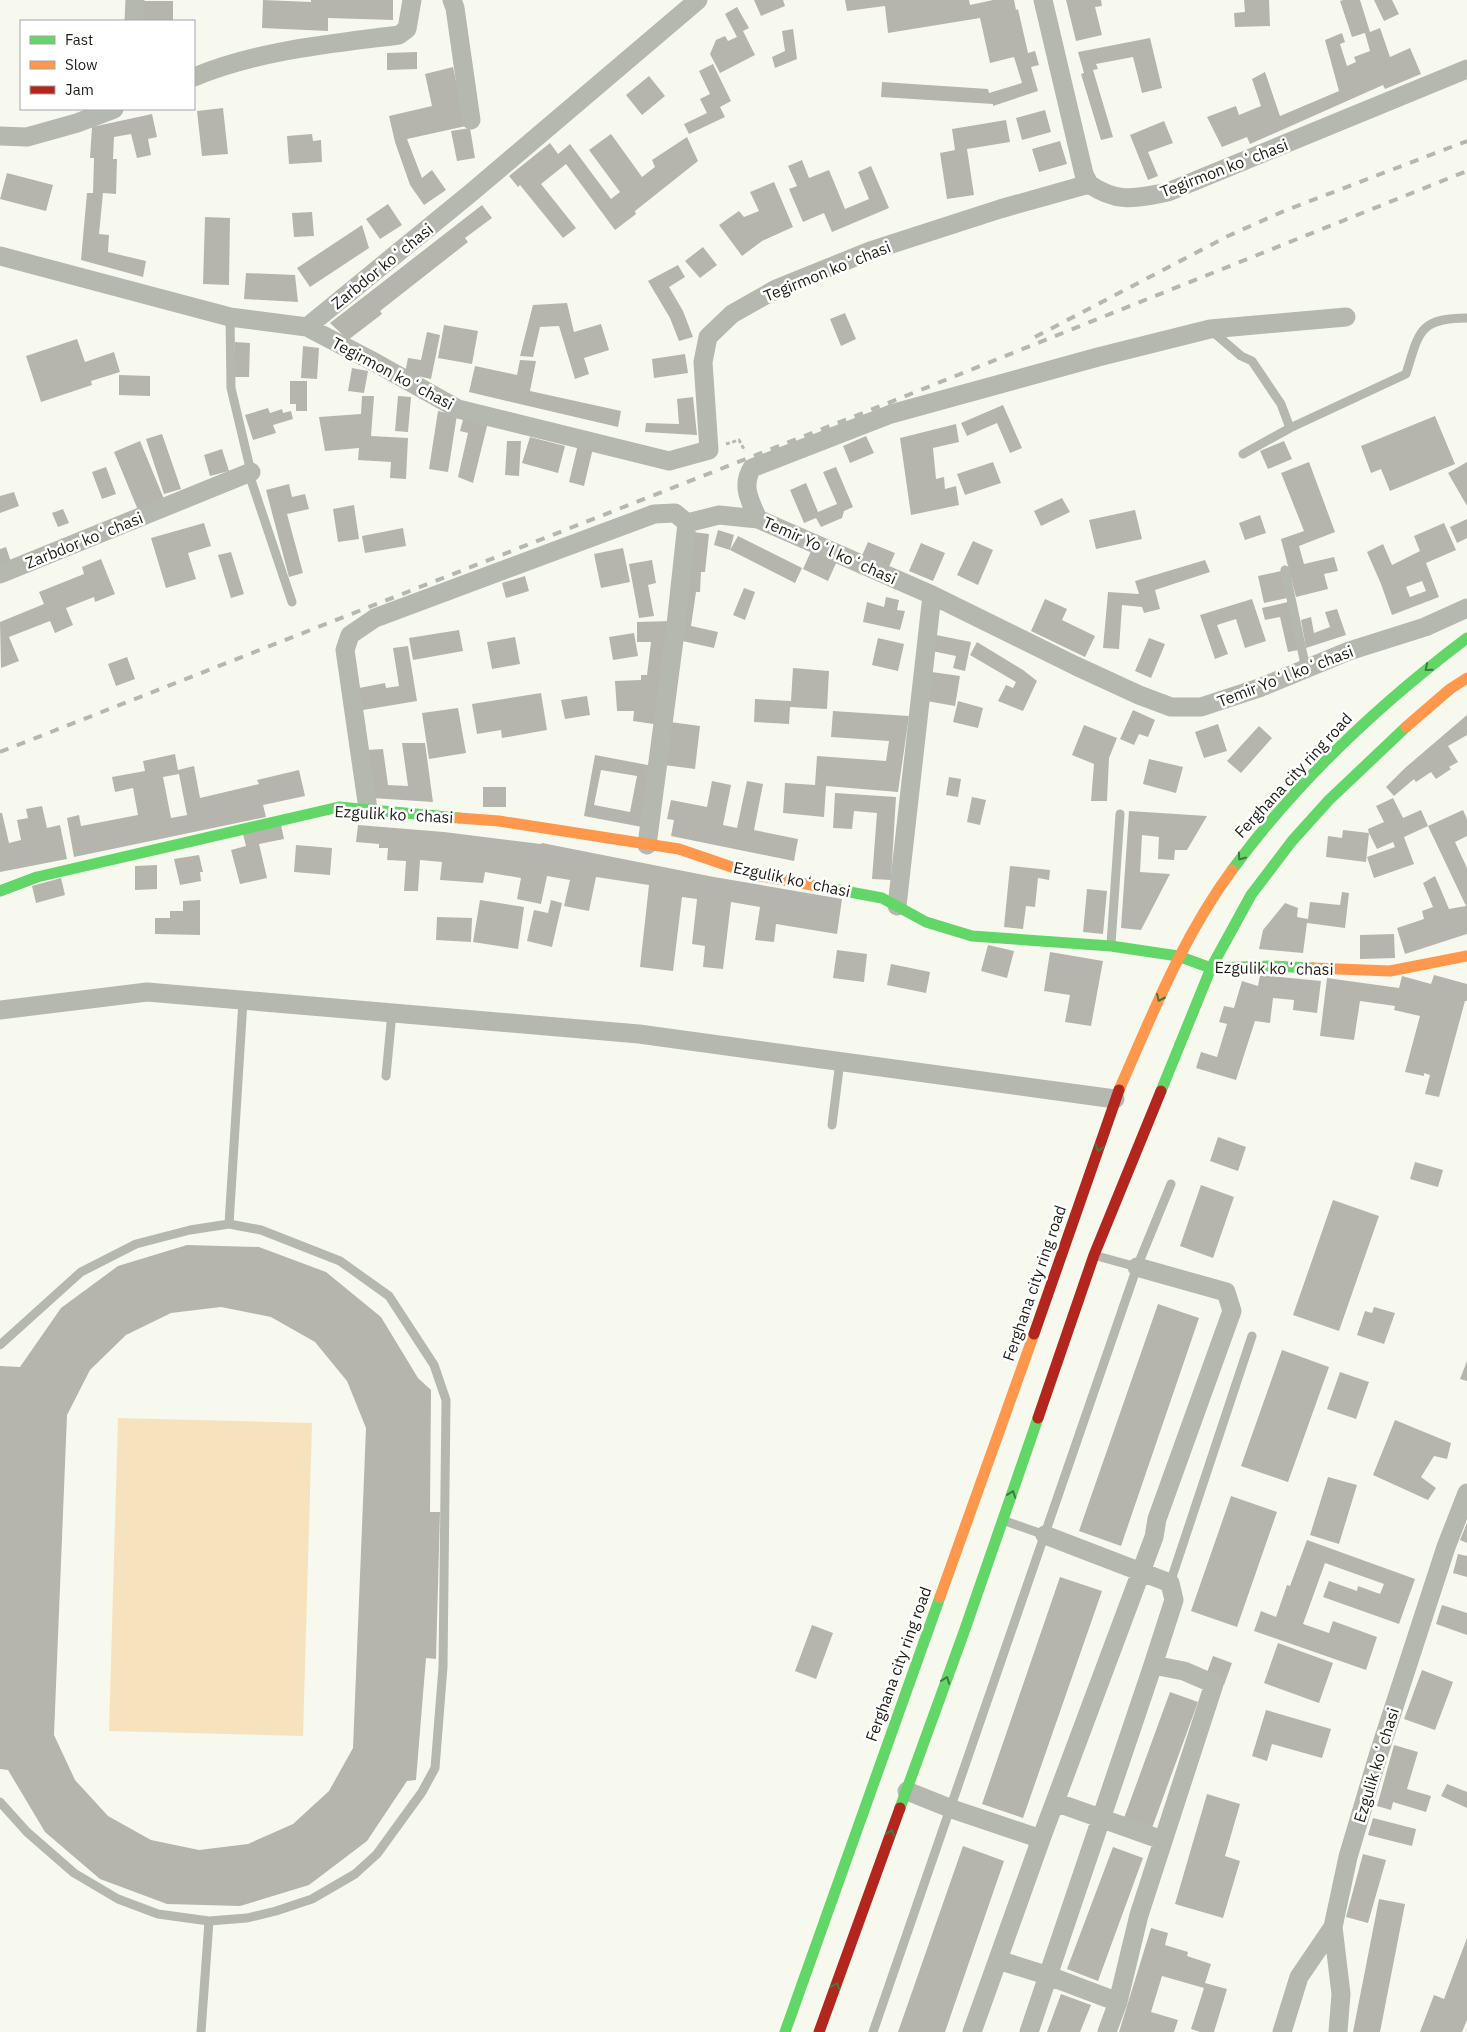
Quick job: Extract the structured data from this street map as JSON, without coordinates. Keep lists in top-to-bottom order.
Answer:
{
  "streets": {
    "main road": ["Ferghana city ring road", "Ezgulik koʻchasi"],
    "street": ["Tegirmon koʻchasi", "Zarbdor koʻchasi", "Temir Yoʻl koʻchasi"]
  },
  "crossings": [
    ["Tegirmon koʻchasi", "Zarbdor koʻchasi"],
    ["Ferghana city ring road", "Ezgulik koʻchasi"]
  ],
  "legend": ["Fast", "Slow", "Jam"]
}
